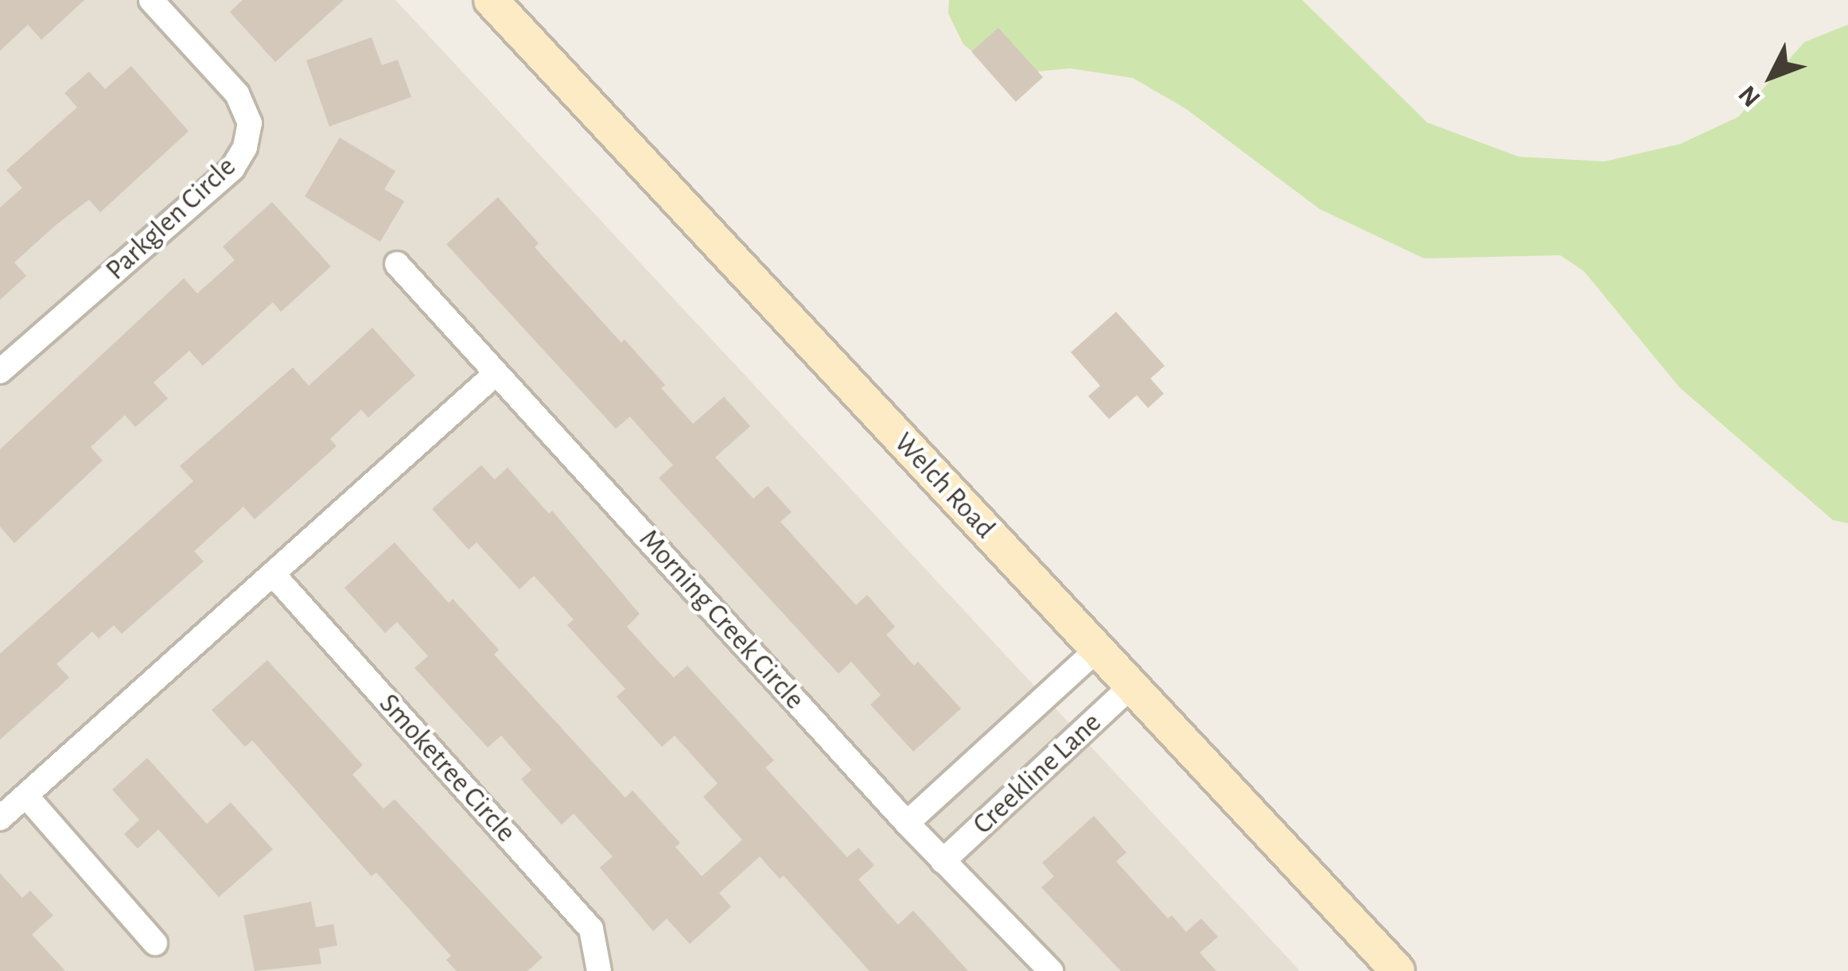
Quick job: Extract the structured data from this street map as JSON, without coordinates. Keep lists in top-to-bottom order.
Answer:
{
  "streets": {
    "main road": ["Welch Road"],
    "street": [
      "Parkglen Circle",
      "Morning Creek Circle",
      "Smoketree Circle",
      "Creekline Lane"
    ]
  },
  "crossings": [
    ["Welch Road", "Creekline Lane"],
    ["Morning Creek Circle", "Creekline Lane"]
  ],
  "north": "bottom left"
}
